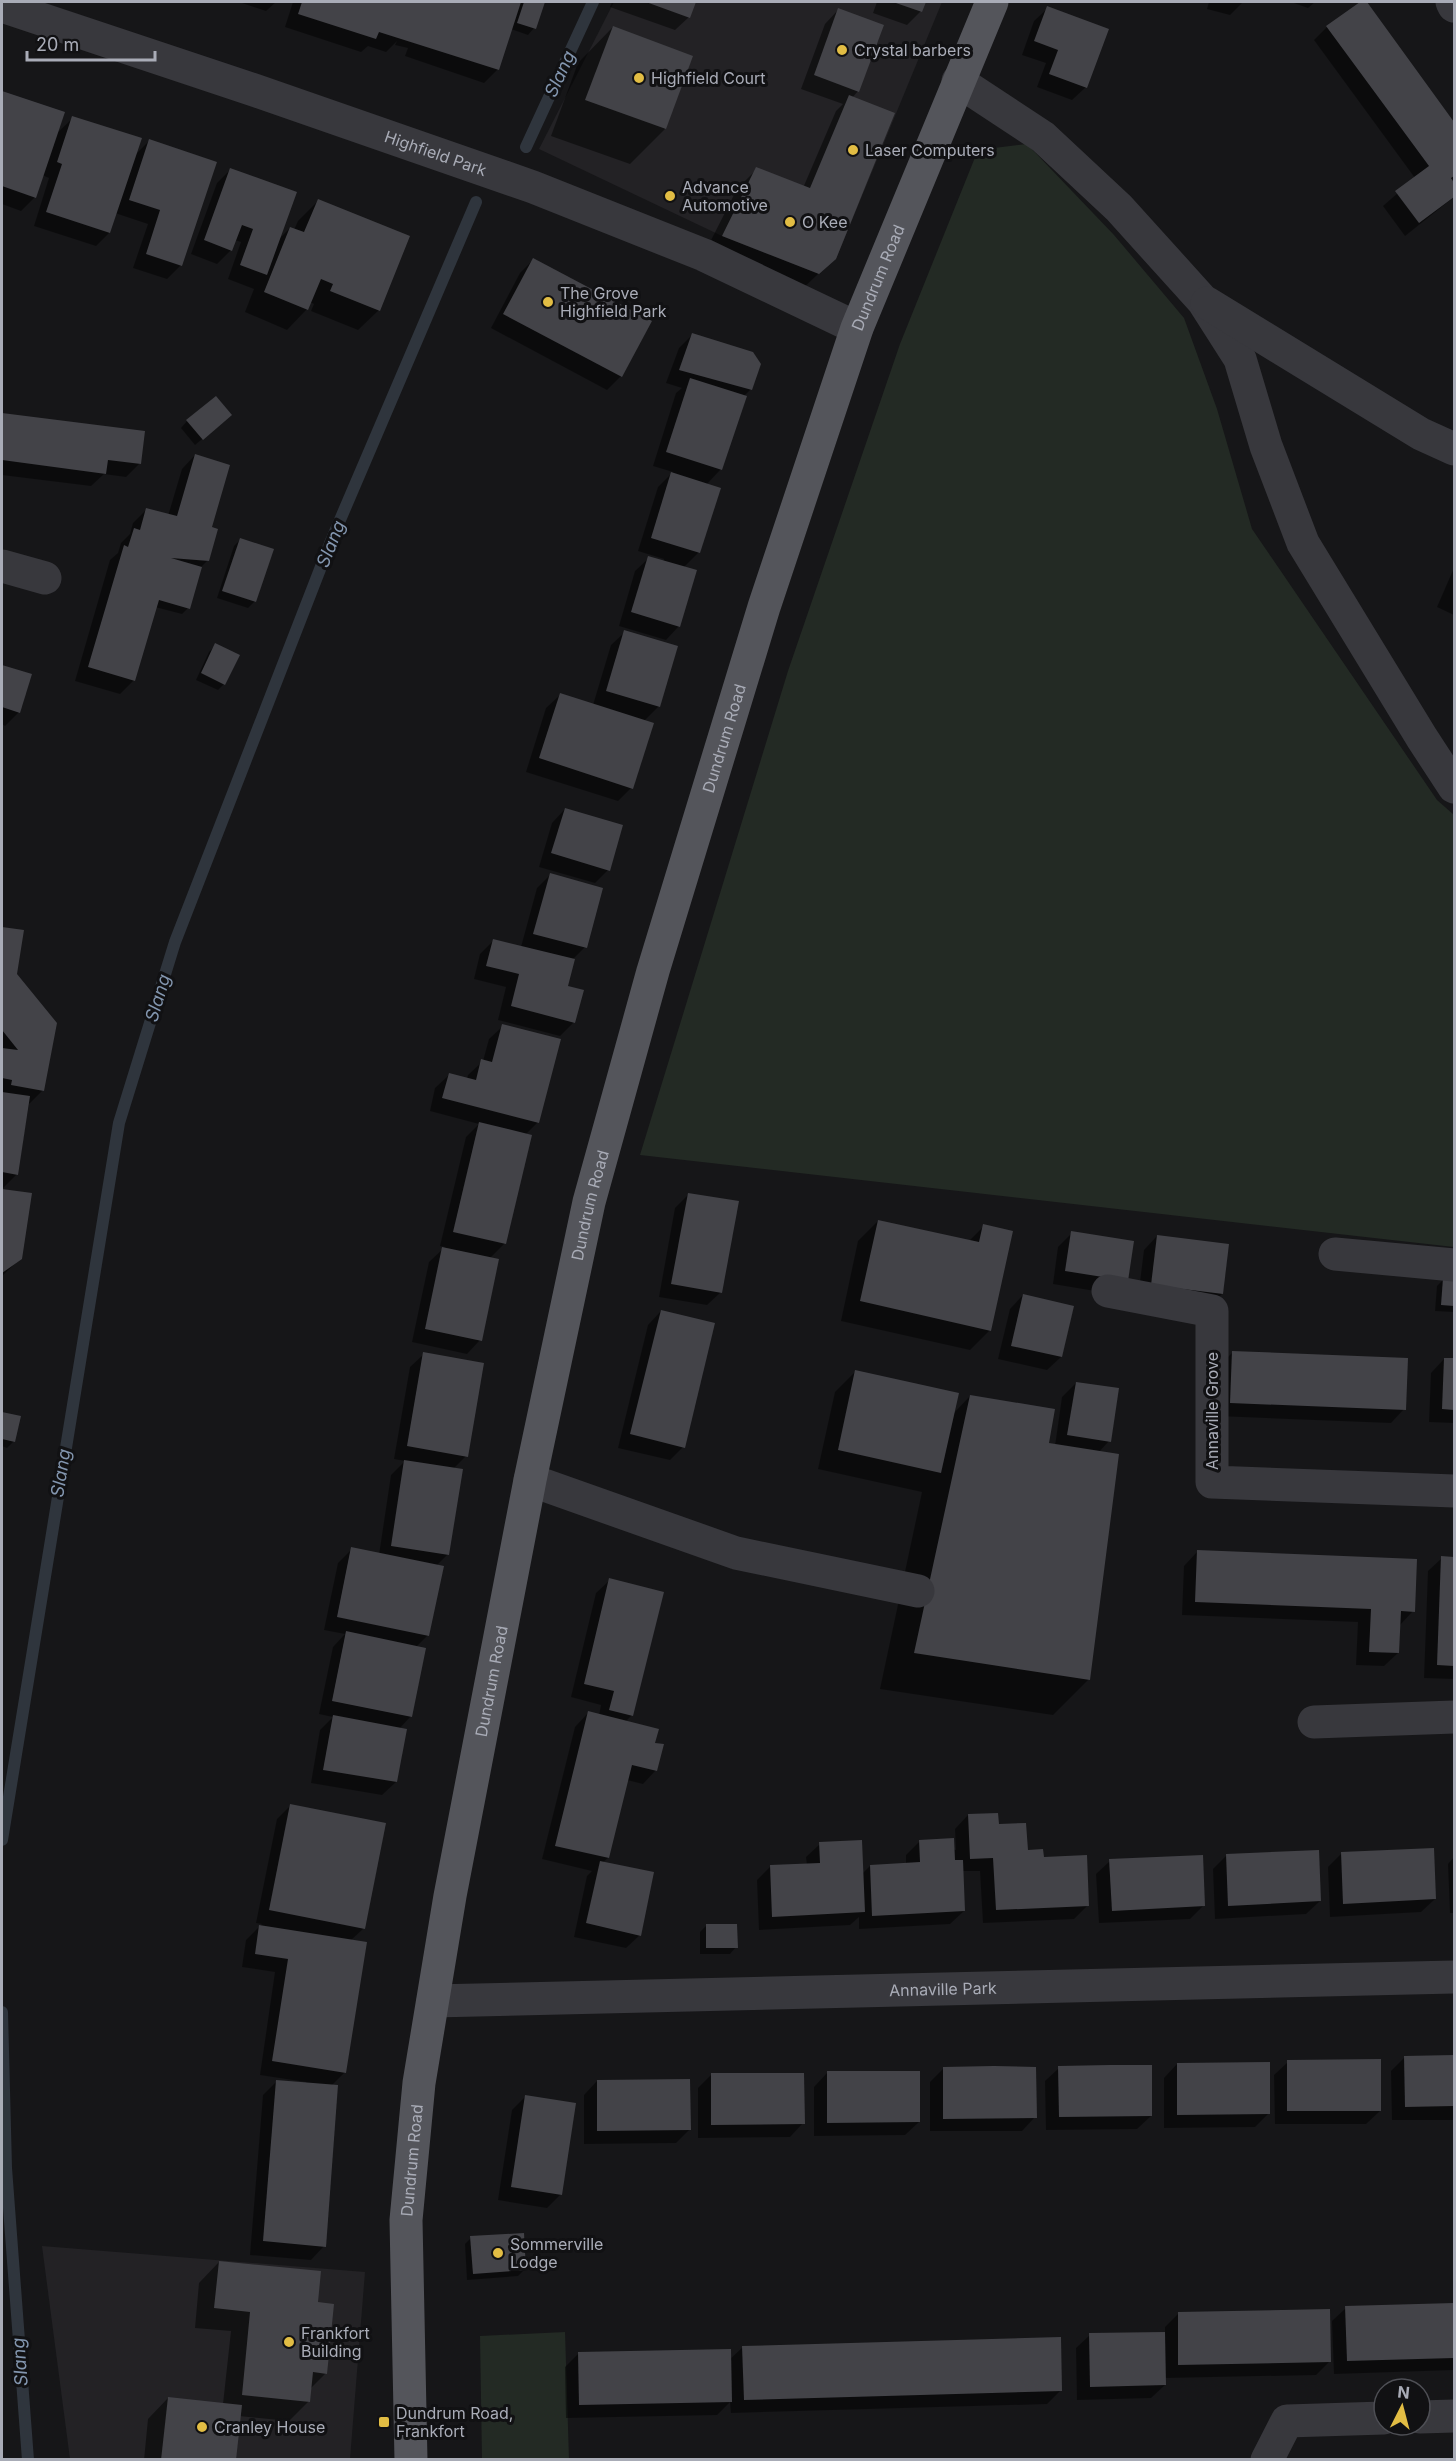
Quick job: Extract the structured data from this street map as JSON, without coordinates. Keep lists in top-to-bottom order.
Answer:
{
  "streets": {
    "main road": ["Dundrum Road"],
    "street": ["Highfield Park", "Annaville Grove", "Annaville Park"]
  },
  "crossings": [
    ["Highfield Park", "Dundrum Road"],
    ["Dundrum Road", "Annaville Park"]
  ],
  "water": ["Slang"],
  "places": {
    "other": [
      "Crystal barbers",
      "Highfield Court",
      "Laser Computers",
      "Advance Automotive",
      "O Kee",
      "The Grove Highfield Park",
      "Sommerville Lodge",
      "Frankfort Building",
      "Cranley House"
    ],
    "transit": ["Dundrum Road, Frankfort"]
  },
  "scale_bar": "20 m",
  "north": "top"
}
